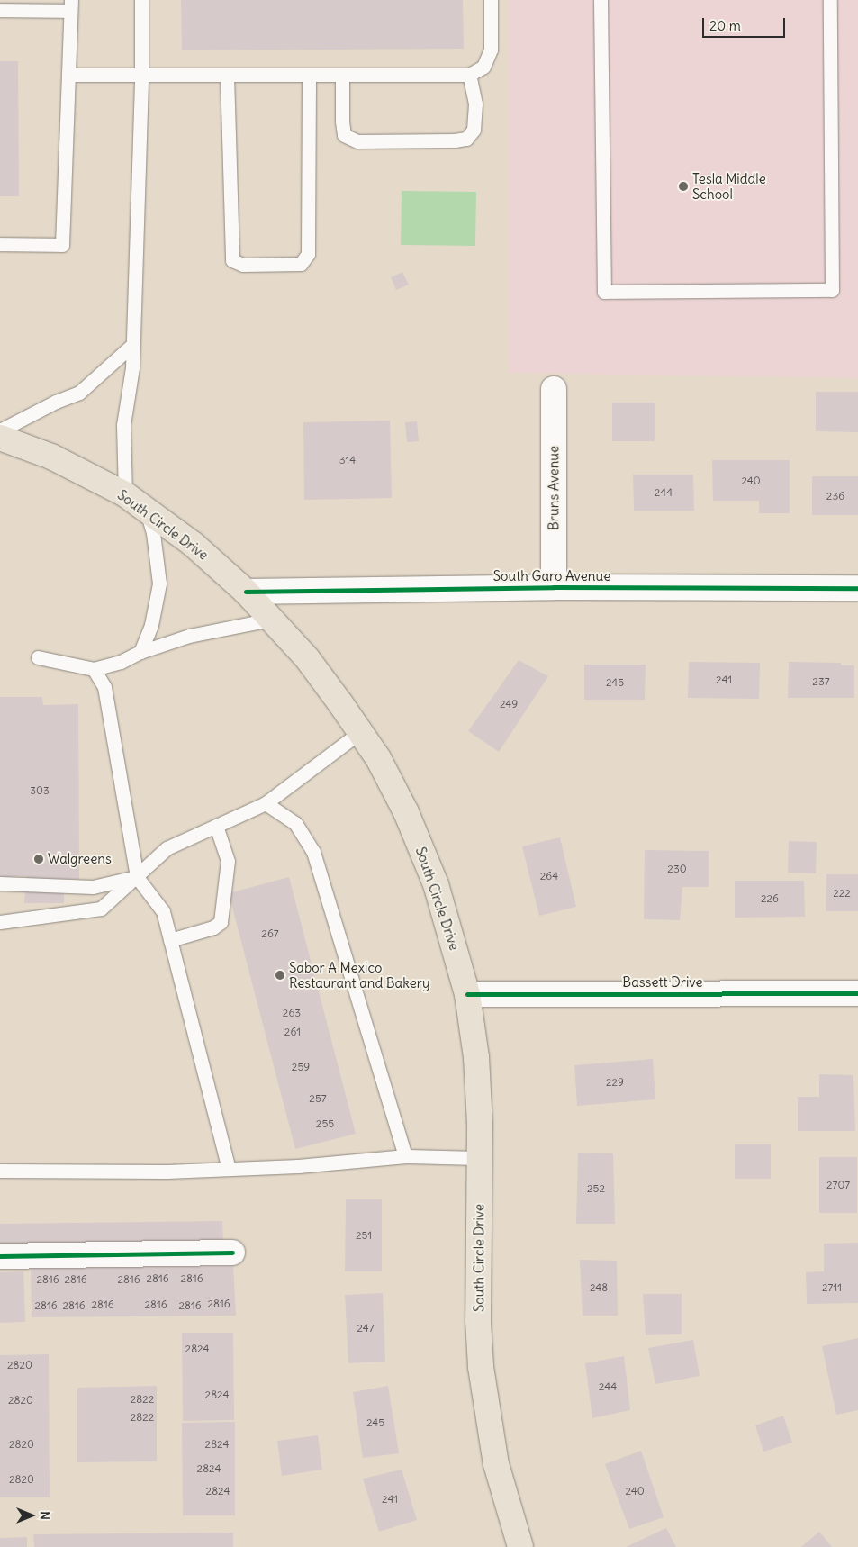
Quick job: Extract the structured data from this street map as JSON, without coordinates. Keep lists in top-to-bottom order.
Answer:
{
  "streets": {
    "main road": ["South Circle Drive"],
    "street": ["Bruns Avenue", "South Garo Avenue", "Bassett Drive"]
  },
  "crossings": [
    ["Bruns Avenue", "South Garo Avenue"],
    ["South Circle Drive", "South Garo Avenue"],
    ["South Circle Drive", "Bassett Drive"]
  ],
  "places": ["Tesla Middle School", "Walgreens", "Sabor A Mexico Restaurant and Bakery"],
  "house_numbers": [
    "314",
    "240",
    "244",
    "236",
    "241",
    "237",
    "245",
    "249",
    "303",
    "230",
    "264",
    "222",
    "226",
    "267",
    "263",
    "261",
    "259",
    "229",
    "257",
    "255",
    "2707",
    "252",
    "251",
    "2816",
    "2816",
    "2816",
    "2816",
    "2816",
    "248",
    "2711",
    "2816",
    "2816",
    "2816",
    "2816",
    "2816",
    "2816",
    "247",
    "2824",
    "2820",
    "244",
    "2824",
    "2822",
    "2820",
    "2822",
    "245",
    "2820",
    "2824",
    "2824",
    "2820",
    "2824",
    "240",
    "241"
  ],
  "scale_bar": "20 m",
  "north": "right"
}
